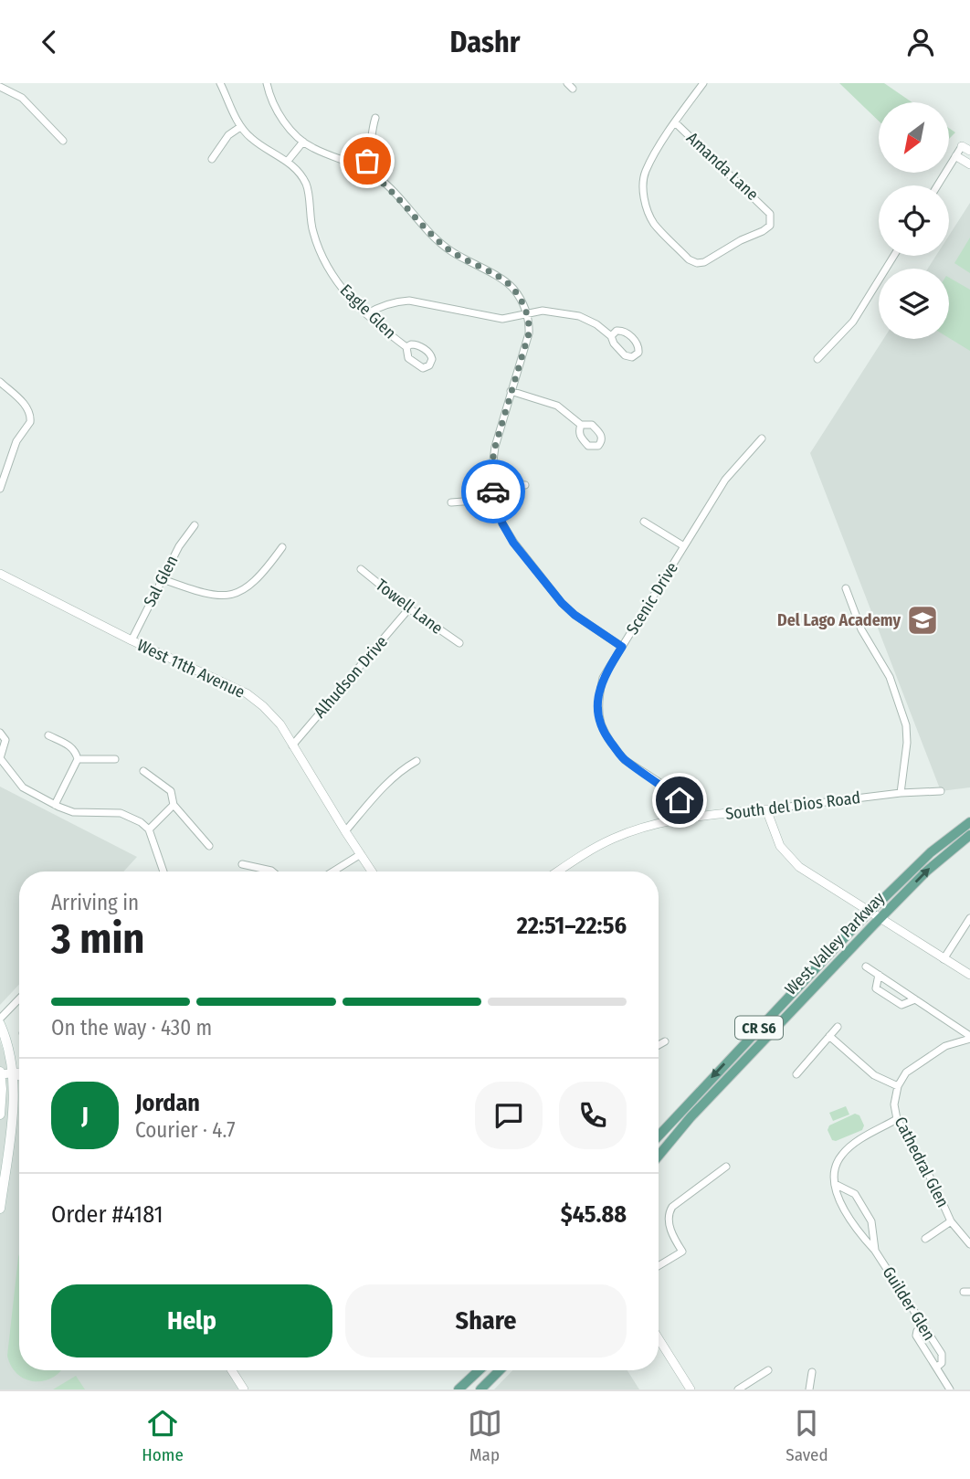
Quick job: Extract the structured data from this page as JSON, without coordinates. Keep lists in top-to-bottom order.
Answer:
{
  "streets": {
    "main road": ["West Valley Parkway", "CR S6"],
    "street": [
      "Amanda Lane",
      "Eagle Glen",
      "Sal Glen",
      "Scenic Drive",
      "Towell Lane",
      "West 11th Avenue",
      "Alhudson Drive",
      "South del Dios Road",
      "Cathedral Glen",
      "Guilder Glen"
    ]
  },
  "crossings": [
    ["Sal Glen", "West 11th Avenue"],
    ["Scenic Drive", "South del Dios Road"],
    ["Towell Lane", "Alhudson Drive"],
    ["West 11th Avenue", "Alhudson Drive"]
  ],
  "places": {
    "school or university": ["Del Lago Academy"]
  },
  "north": "bottom left",
  "page": {
    "header": "Dashr",
    "heading": ["3 min", "Arriving in", "22:51–22:56"],
    "panel": [
      "Jordan",
      "Courier · 4.7",
      "Order #4181",
      "$45.88"
    ],
    "bar": "On the way · 430 m",
    "round": "J",
    "buttons": ["Help", "Share"],
    "tabs": ["Home", "Map", "Saved"]
  }
}
